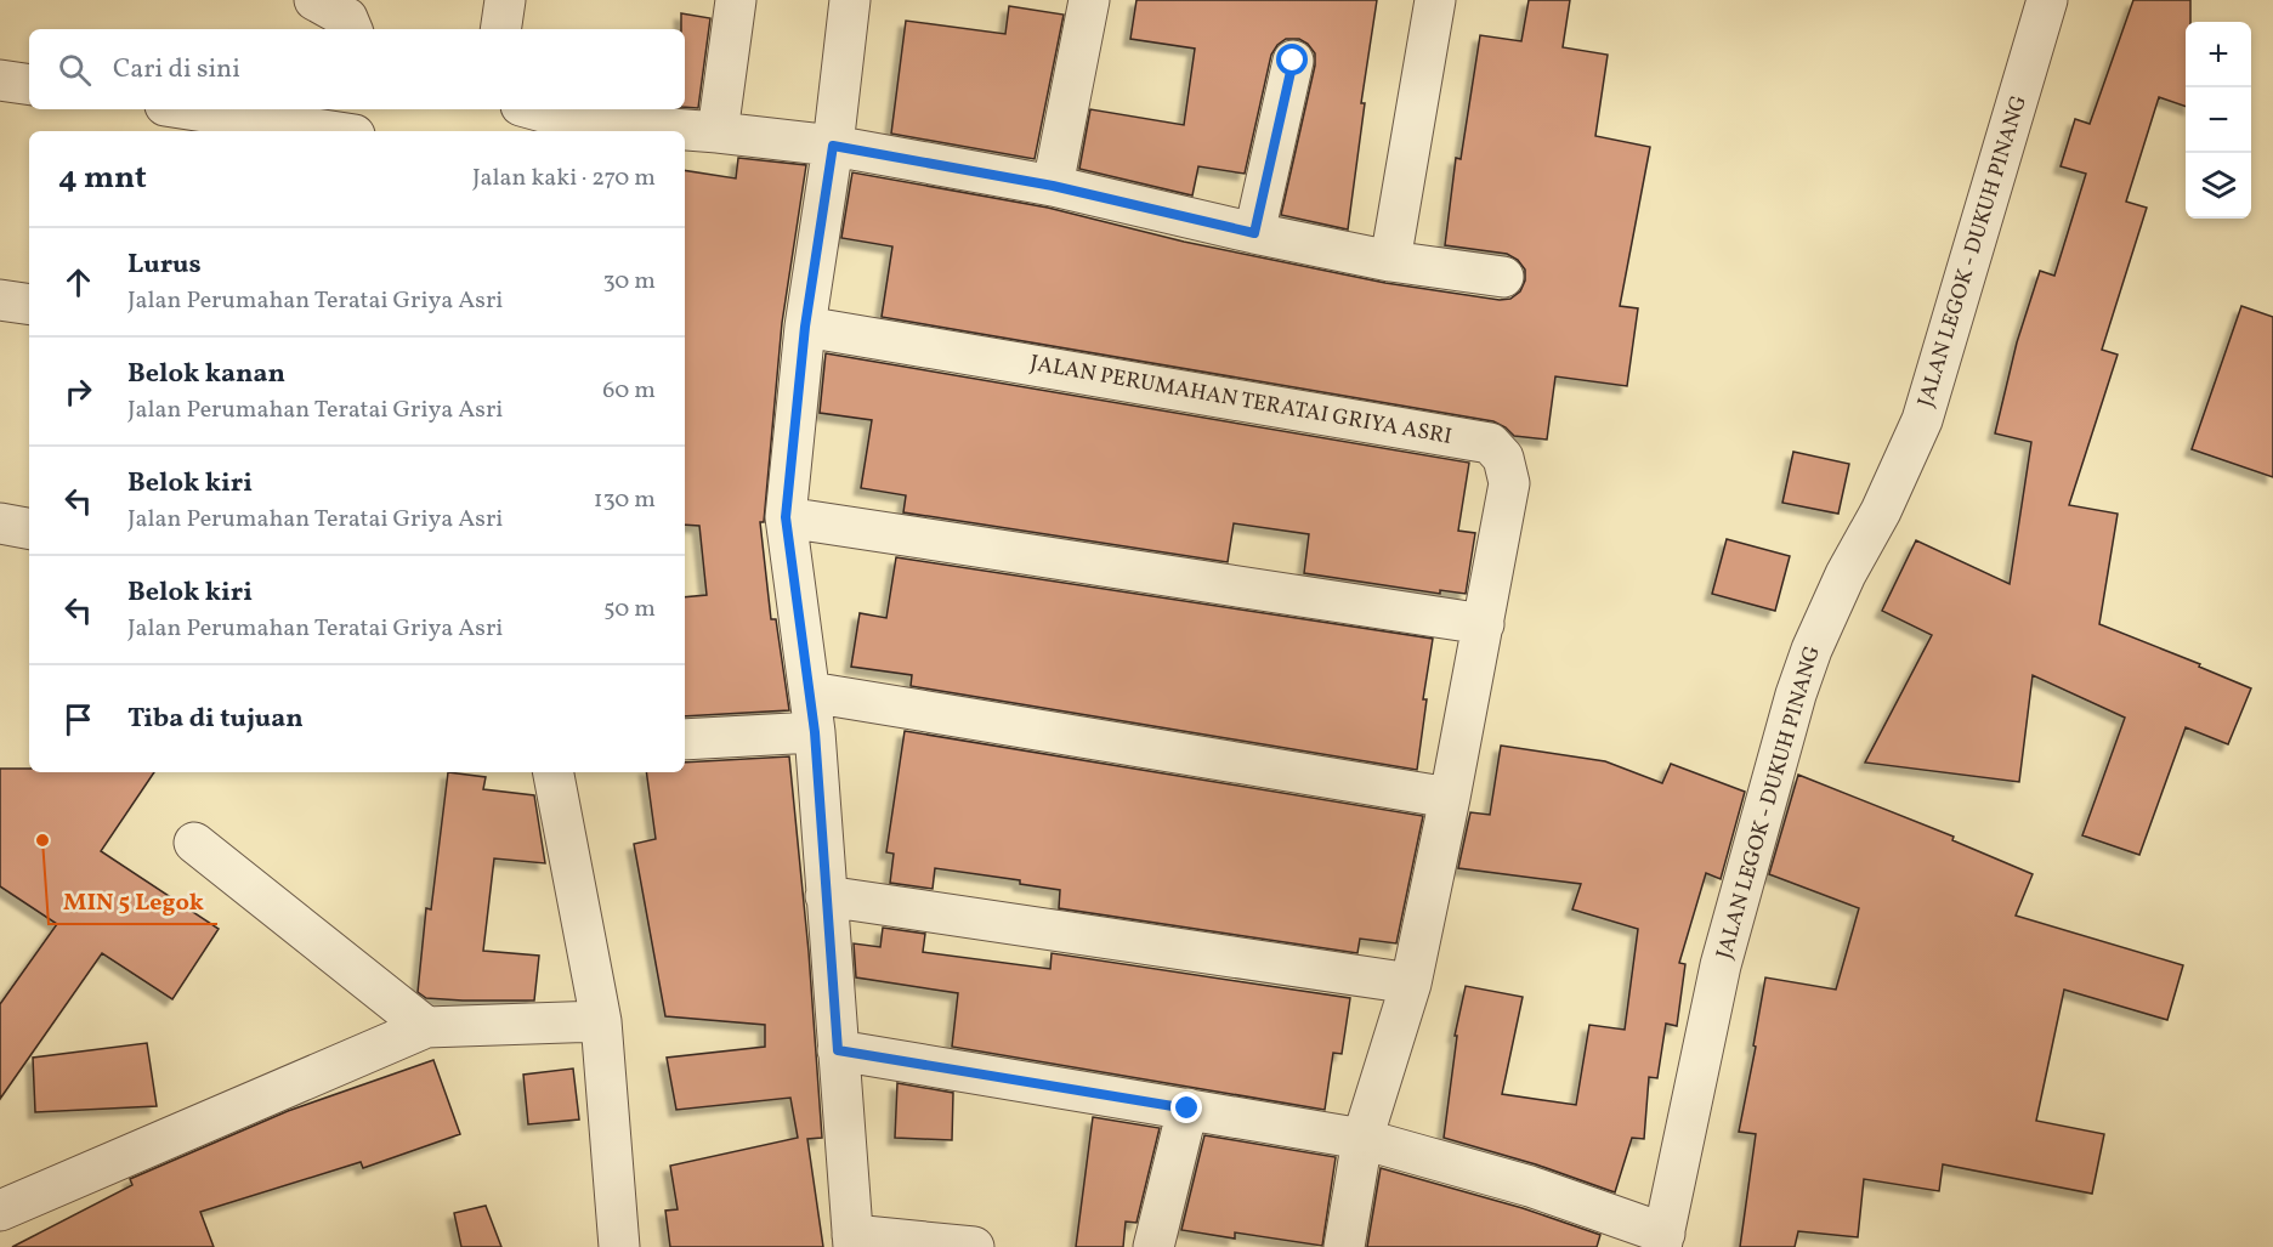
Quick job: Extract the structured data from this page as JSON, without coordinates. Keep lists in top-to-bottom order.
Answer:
{
  "streets": {
    "street": ["JALAN LEGOK - DUKUH PINANG", "JALAN PERUMAHAN TERATAI GRIYA ASRI"]
  },
  "places": ["MIN 5 Legok"],
  "page": {
    "map_buttons": ["+", "−"],
    "search": "Cari di sini",
    "heading": ["4 mnt", "Jalan kaki · 270 m"],
    "list": [
      ["Lurus", "Jalan Perumahan Teratai Griya Asri", "30 m"],
      ["Belok kanan", "Jalan Perumahan Teratai Griya Asri", "60 m"],
      ["Belok kiri", "Jalan Perumahan Teratai Griya Asri", "130 m"],
      ["Belok kiri", "Jalan Perumahan Teratai Griya Asri", "50 m"],
      "Tiba di tujuan"
    ]
  }
}
